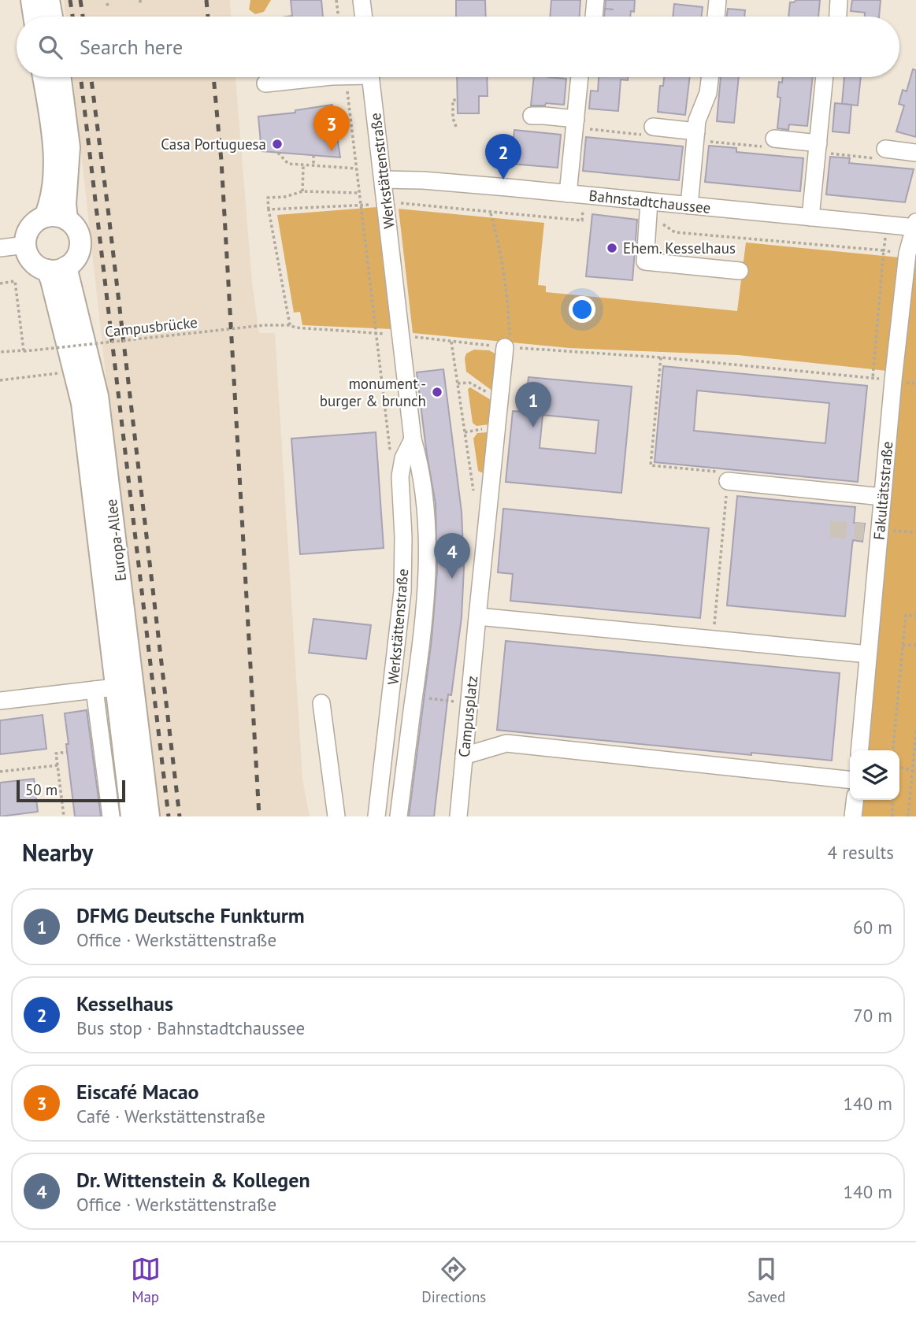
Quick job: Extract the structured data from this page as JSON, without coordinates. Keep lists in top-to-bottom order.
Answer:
{
  "streets": {
    "main road": ["Europa-Allee"],
    "street": [
      "Werkstättenstraße",
      "Bahnstadtchaussee",
      "Fakultätsstraße",
      "Campusplatz"
    ],
    "path": ["Campusbrücke"]
  },
  "crossings": [
    ["Werkstättenstraße", "Bahnstadtchaussee"],
    ["Bahnstadtchaussee", "Fakultätsstraße"]
  ],
  "places": ["Casa Portuguesa", "Ehem. Kesselhaus", "monument - burger & brunch"],
  "scale_bar": "50 m",
  "page": {
    "search": "Search here",
    "pins": [
      "3",
      "2",
      "1",
      "4"
    ],
    "scale": "50 m",
    "heading": ["Nearby", "4 results"],
    "list": [
      {
        "mark": "1",
        "name": "DFMG Deutsche Funkturm",
        "note": "Office · Werkstättenstraße",
        "value": "60 m"
      },
      {
        "mark": "2",
        "name": "Kesselhaus",
        "note": "Bus stop · Bahnstadtchaussee",
        "value": "70 m"
      },
      {
        "mark": "3",
        "name": "Eiscafé Macao",
        "note": "Café · Werkstättenstraße",
        "value": "140 m"
      },
      {
        "mark": "4",
        "name": "Dr. Wittenstein & Kollegen",
        "note": "Office · Werkstättenstraße",
        "value": "140 m"
      }
    ],
    "nav": ["Map", "Directions", "Saved"]
  }
}
